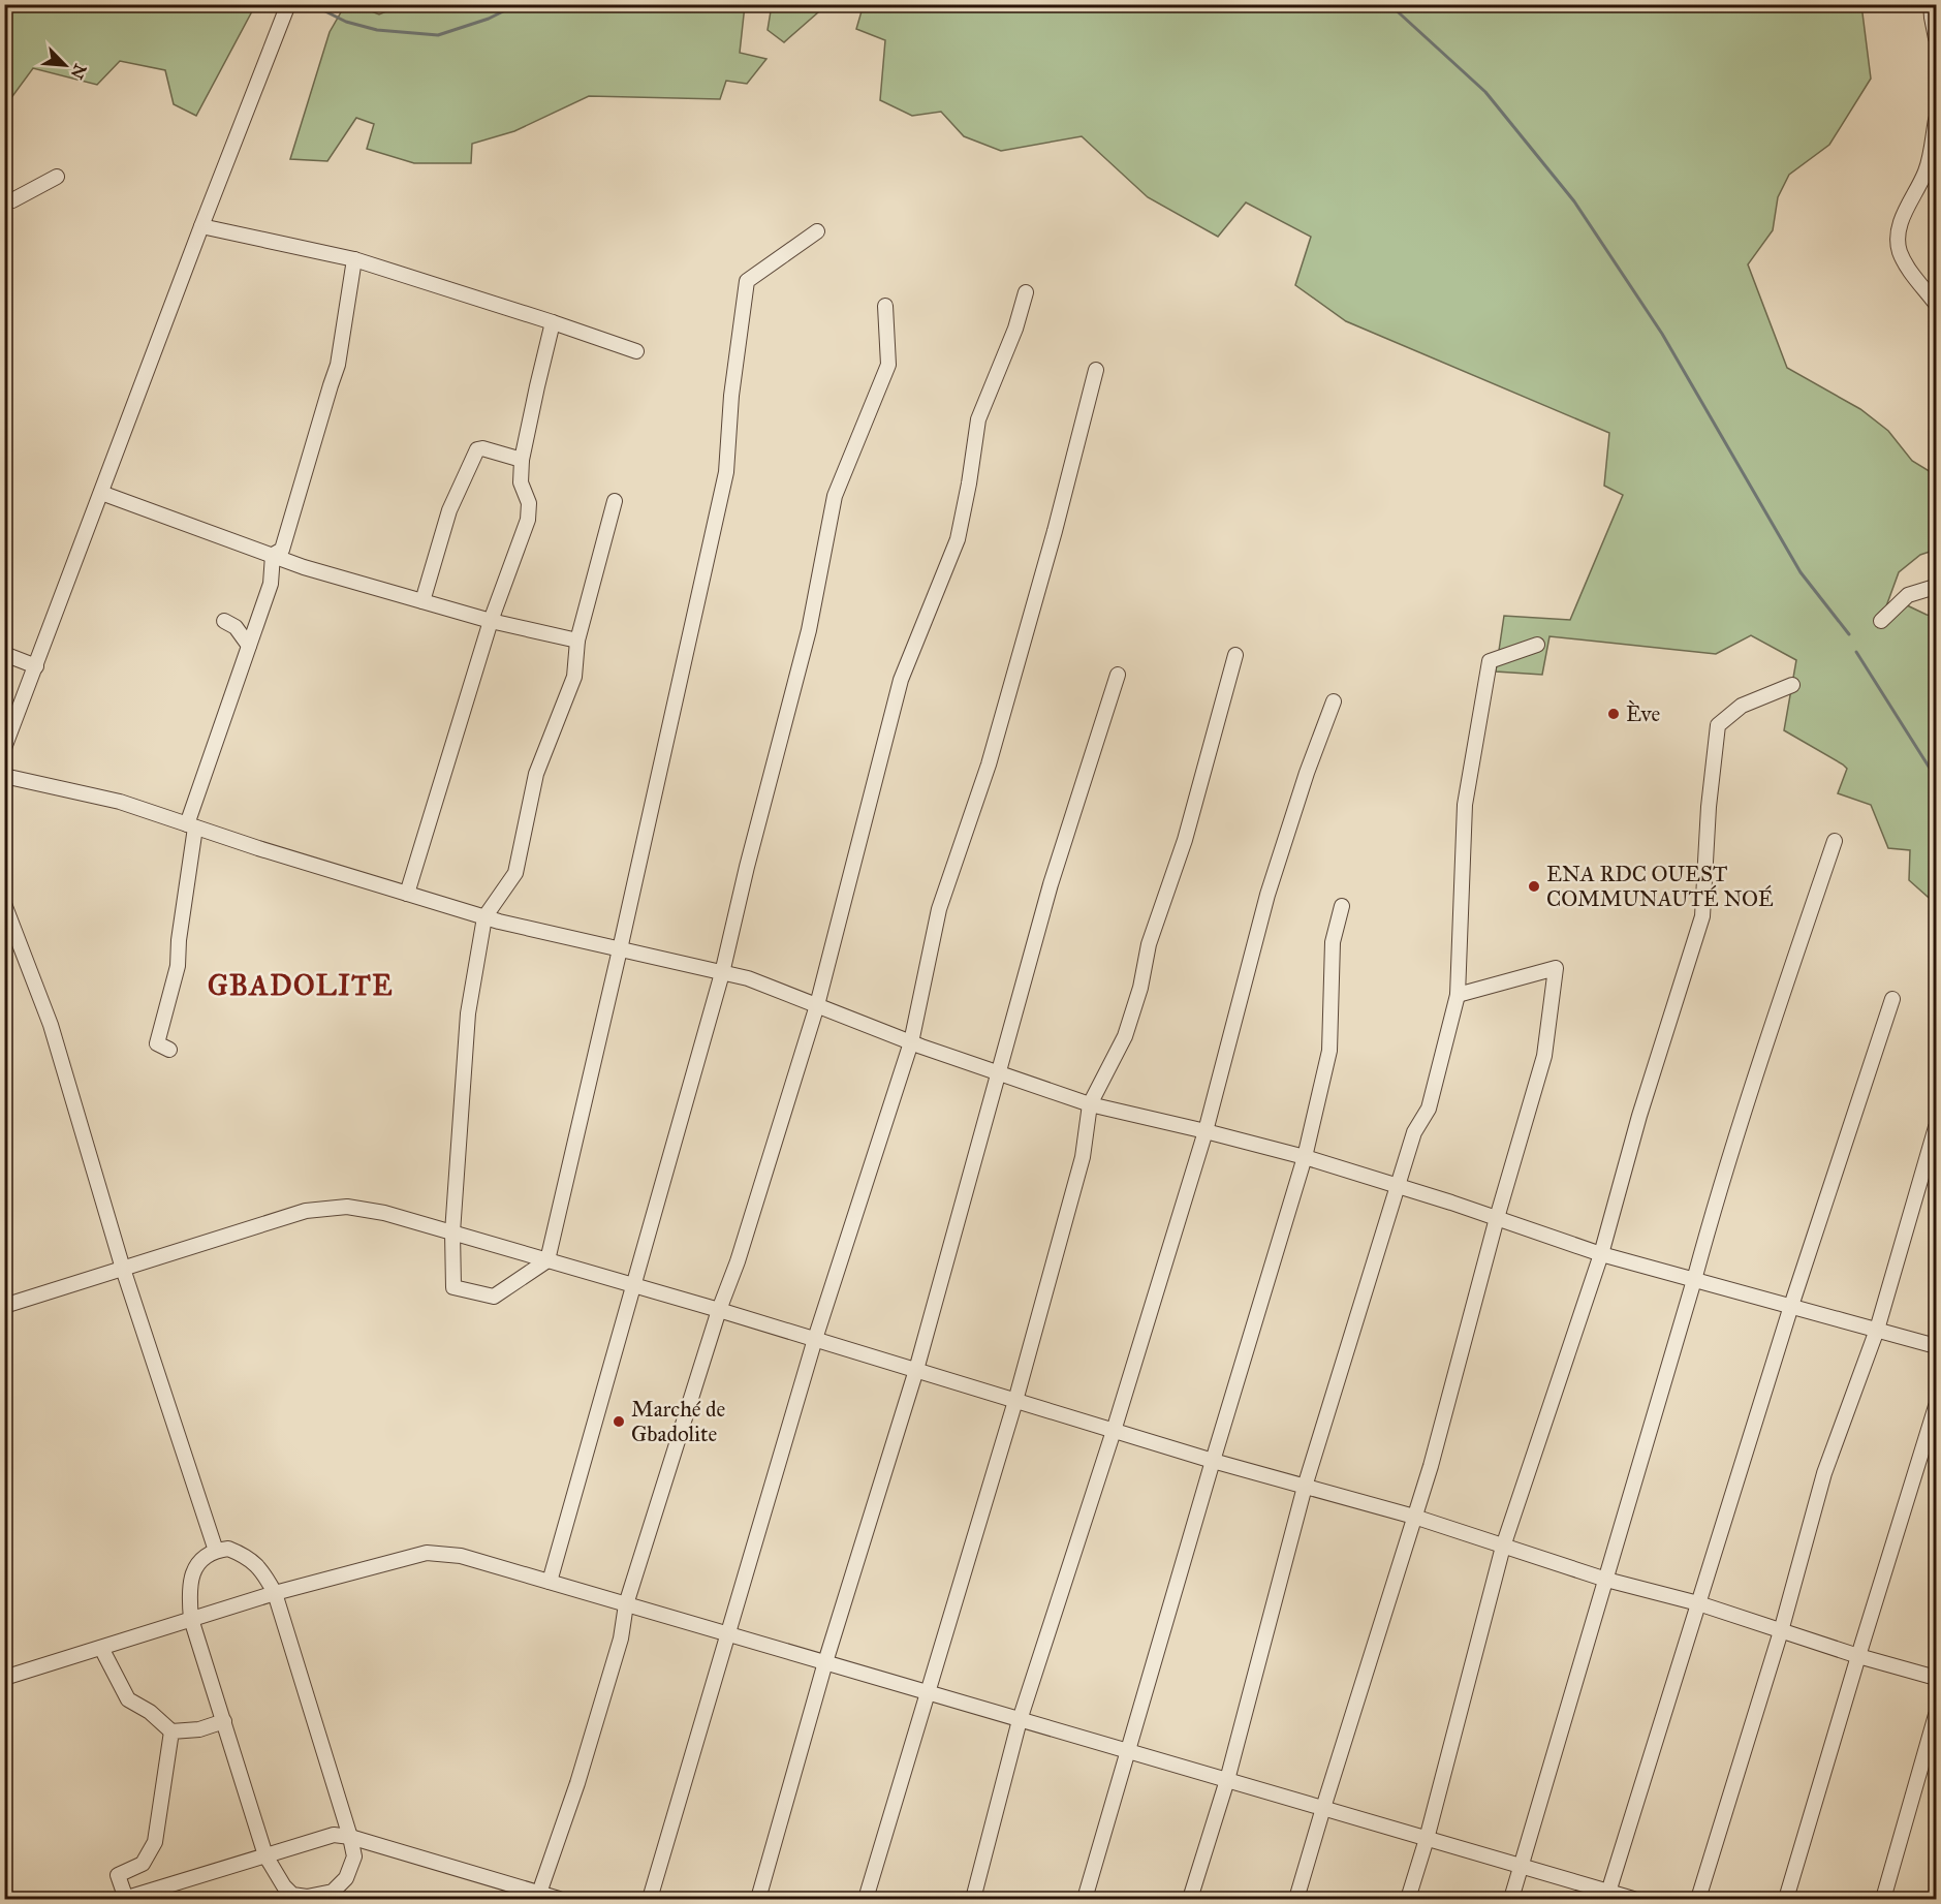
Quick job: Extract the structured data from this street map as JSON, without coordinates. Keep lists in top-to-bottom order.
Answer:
{
  "districts": ["GBADOLITE"],
  "places": ["Ève", "ENA RDC OUEST COMMUNAUTÉ NOÉ", "Marché de Gbadolite"],
  "north": "bottom right"
}
